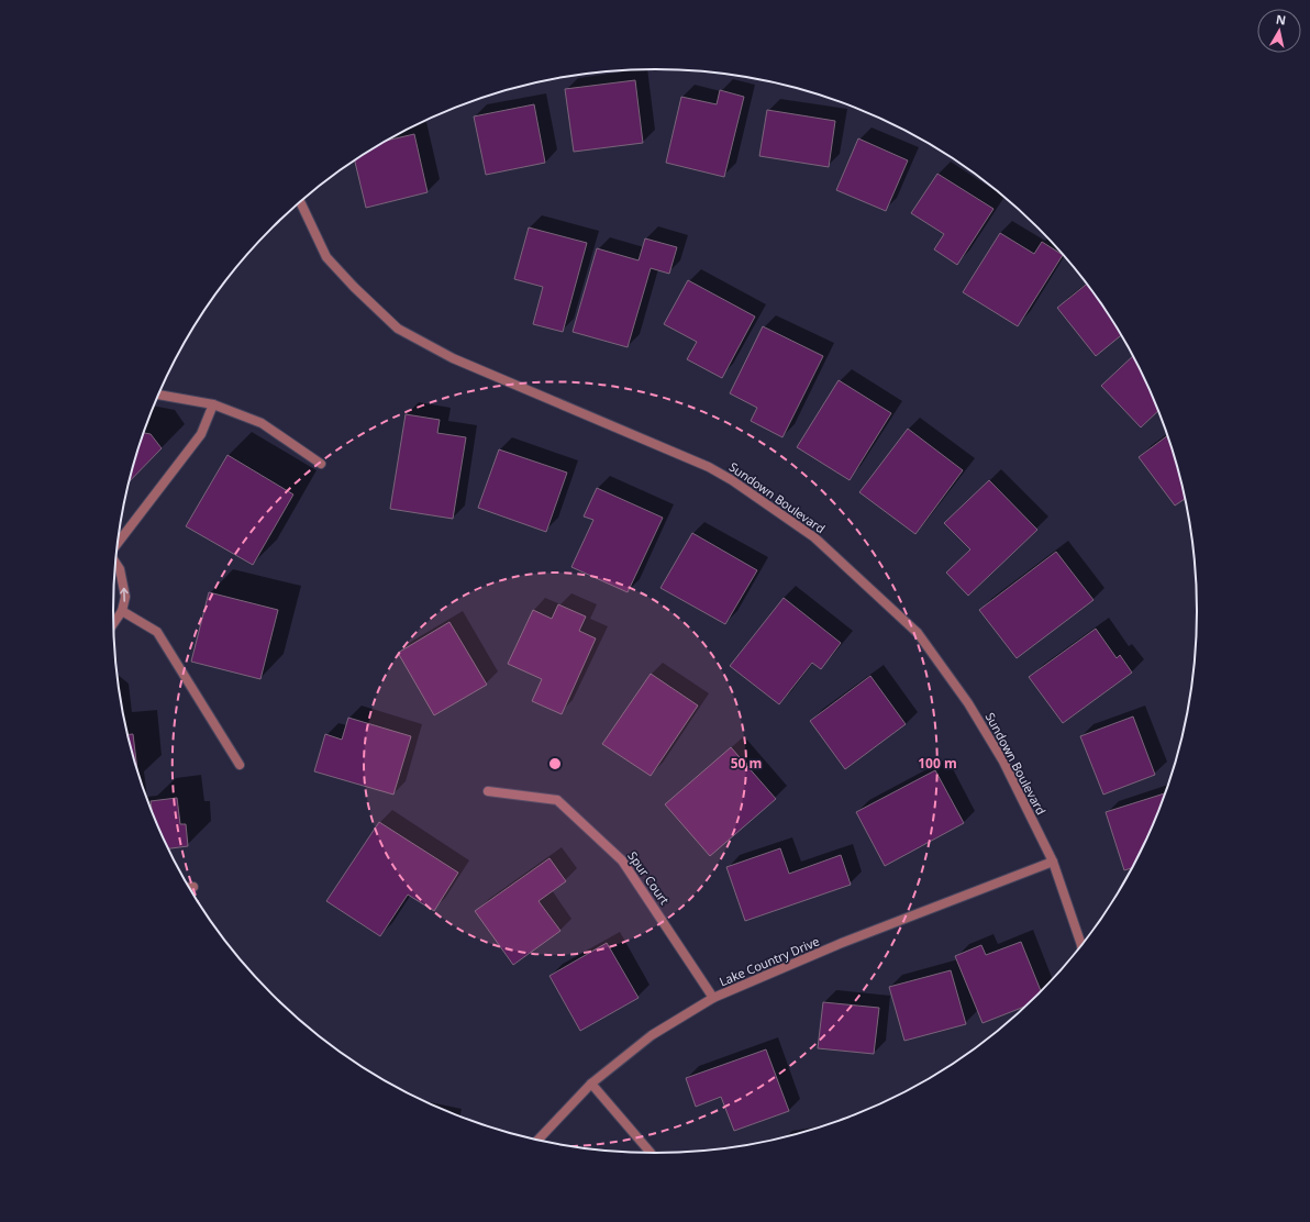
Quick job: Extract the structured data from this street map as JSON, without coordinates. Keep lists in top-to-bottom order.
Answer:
{
  "streets": {
    "street": ["Sundown Boulevard", "Spur Court", "Lake Country Drive"]
  },
  "crossings": [
    ["Sundown Boulevard", "Lake Country Drive"],
    ["Spur Court", "Lake Country Drive"]
  ],
  "north": "top",
  "rings": ["50 m", "100 m"]
}
